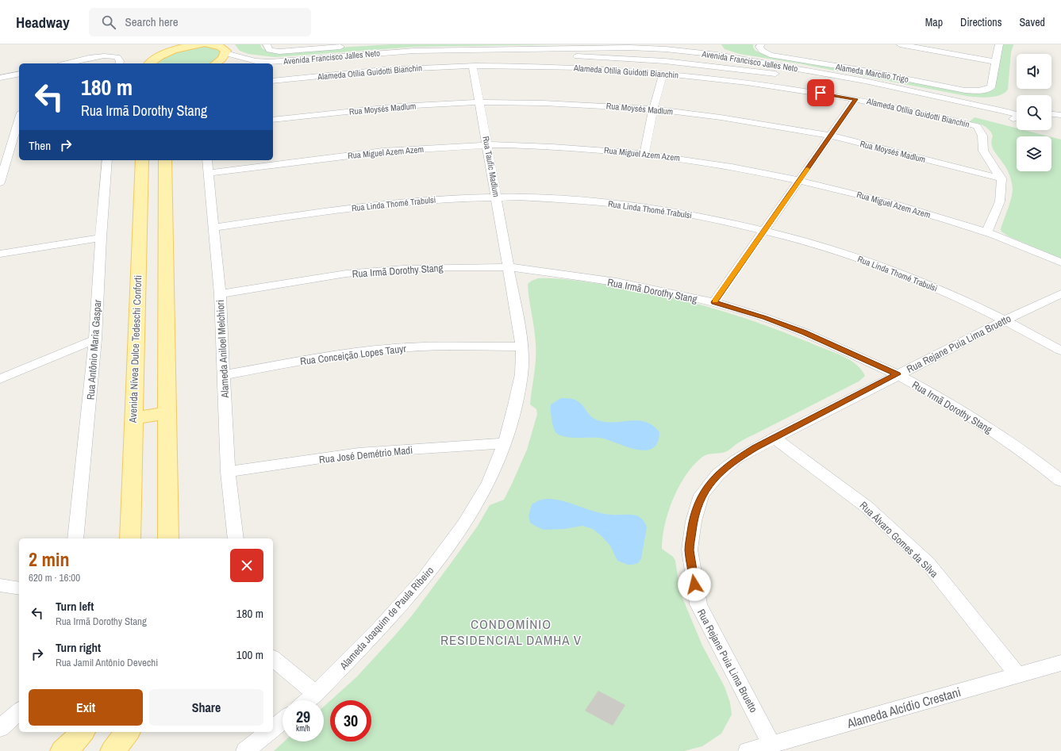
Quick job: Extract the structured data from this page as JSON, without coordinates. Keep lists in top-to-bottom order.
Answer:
{
  "streets": {
    "main road": ["Avenida Nívea Dulce Tedeschi Conforti"],
    "street": [
      "Avenida Francisco Jalles Neto",
      "Alameda Otília Guidotti Bianchin",
      "Alameda Marcílio Trigo",
      "Rua Moysés Madlum",
      "Rua Miguel Azem Azem",
      "Rua Taufic Madlum",
      "Rua Linda Thomé Trabulsi",
      "Rua Irmã Dorothy Stang",
      "Rua Rejane Puia Lima Bruetto",
      "Alameda Aniloel Melchiori",
      "Rua Antônio Maria Gaspar",
      "Rua Conceição Lopes Tauyr",
      "Rua José Demétrio Madi",
      "Rua Álvaro Gomes da Silva",
      "Alameda Joaquim de Paula Ribeiro",
      "Alameda Alcídio Crestani"
    ]
  },
  "crossings": [
    ["Alameda Otília Guidotti Bianchin", "Rua Moysés Madlum"],
    ["Alameda Otília Guidotti Bianchin", "Rua Taufic Madlum"],
    ["Rua Moysés Madlum", "Rua Taufic Madlum"],
    ["Rua Miguel Azem Azem", "Rua Taufic Madlum"],
    ["Rua Miguel Azem Azem", "Alameda Aniloel Melchiori"],
    ["Rua Taufic Madlum", "Rua Linda Thomé Trabulsi"],
    ["Rua Taufic Madlum", "Rua Irmã Dorothy Stang"],
    ["Rua Taufic Madlum", "Alameda Joaquim de Paula Ribeiro"],
    ["Rua Linda Thomé Trabulsi", "Rua Rejane Puia Lima Bruetto"],
    ["Rua Linda Thomé Trabulsi", "Alameda Aniloel Melchiori"],
    ["Rua Irmã Dorothy Stang", "Rua Rejane Puia Lima Bruetto"],
    ["Rua Irmã Dorothy Stang", "Alameda Aniloel Melchiori"],
    ["Rua Irmã Dorothy Stang", "Alameda Joaquim de Paula Ribeiro"],
    ["Rua Rejane Puia Lima Bruetto", "Rua Álvaro Gomes da Silva"],
    ["Rua Rejane Puia Lima Bruetto", "Alameda Alcídio Crestani"],
    ["Alameda Aniloel Melchiori", "Rua Conceição Lopes Tauyr"],
    ["Alameda Aniloel Melchiori", "Rua José Demétrio Madi"],
    ["Rua Conceição Lopes Tauyr", "Alameda Joaquim de Paula Ribeiro"],
    ["Rua José Demétrio Madi", "Alameda Joaquim de Paula Ribeiro"],
    ["Rua Álvaro Gomes da Silva", "Alameda Alcídio Crestani"]
  ],
  "districts": ["CONDOMÍNIO RESIDENCIAL DAMHA V"],
  "page": {
    "header": "Headway",
    "search": "Search here",
    "nav": ["Map", "Directions", "Saved"],
    "turn": ["180 m", "Rua Irmã Dorothy Stang"],
    "then": "Then",
    "heading": ["2 min", "620 m · 16:00"],
    "list": [
      {
        "name": "Turn left",
        "note": "Rua Irmã Dorothy Stang",
        "value": "180 m"
      },
      {
        "name": "Turn right",
        "note": "Rua Jamil Antônio Devechi",
        "value": "100 m"
      }
    ],
    "buttons": ["Exit", "Share"],
    "speed": "29 km/h",
    "limit": "30"
  }
}
